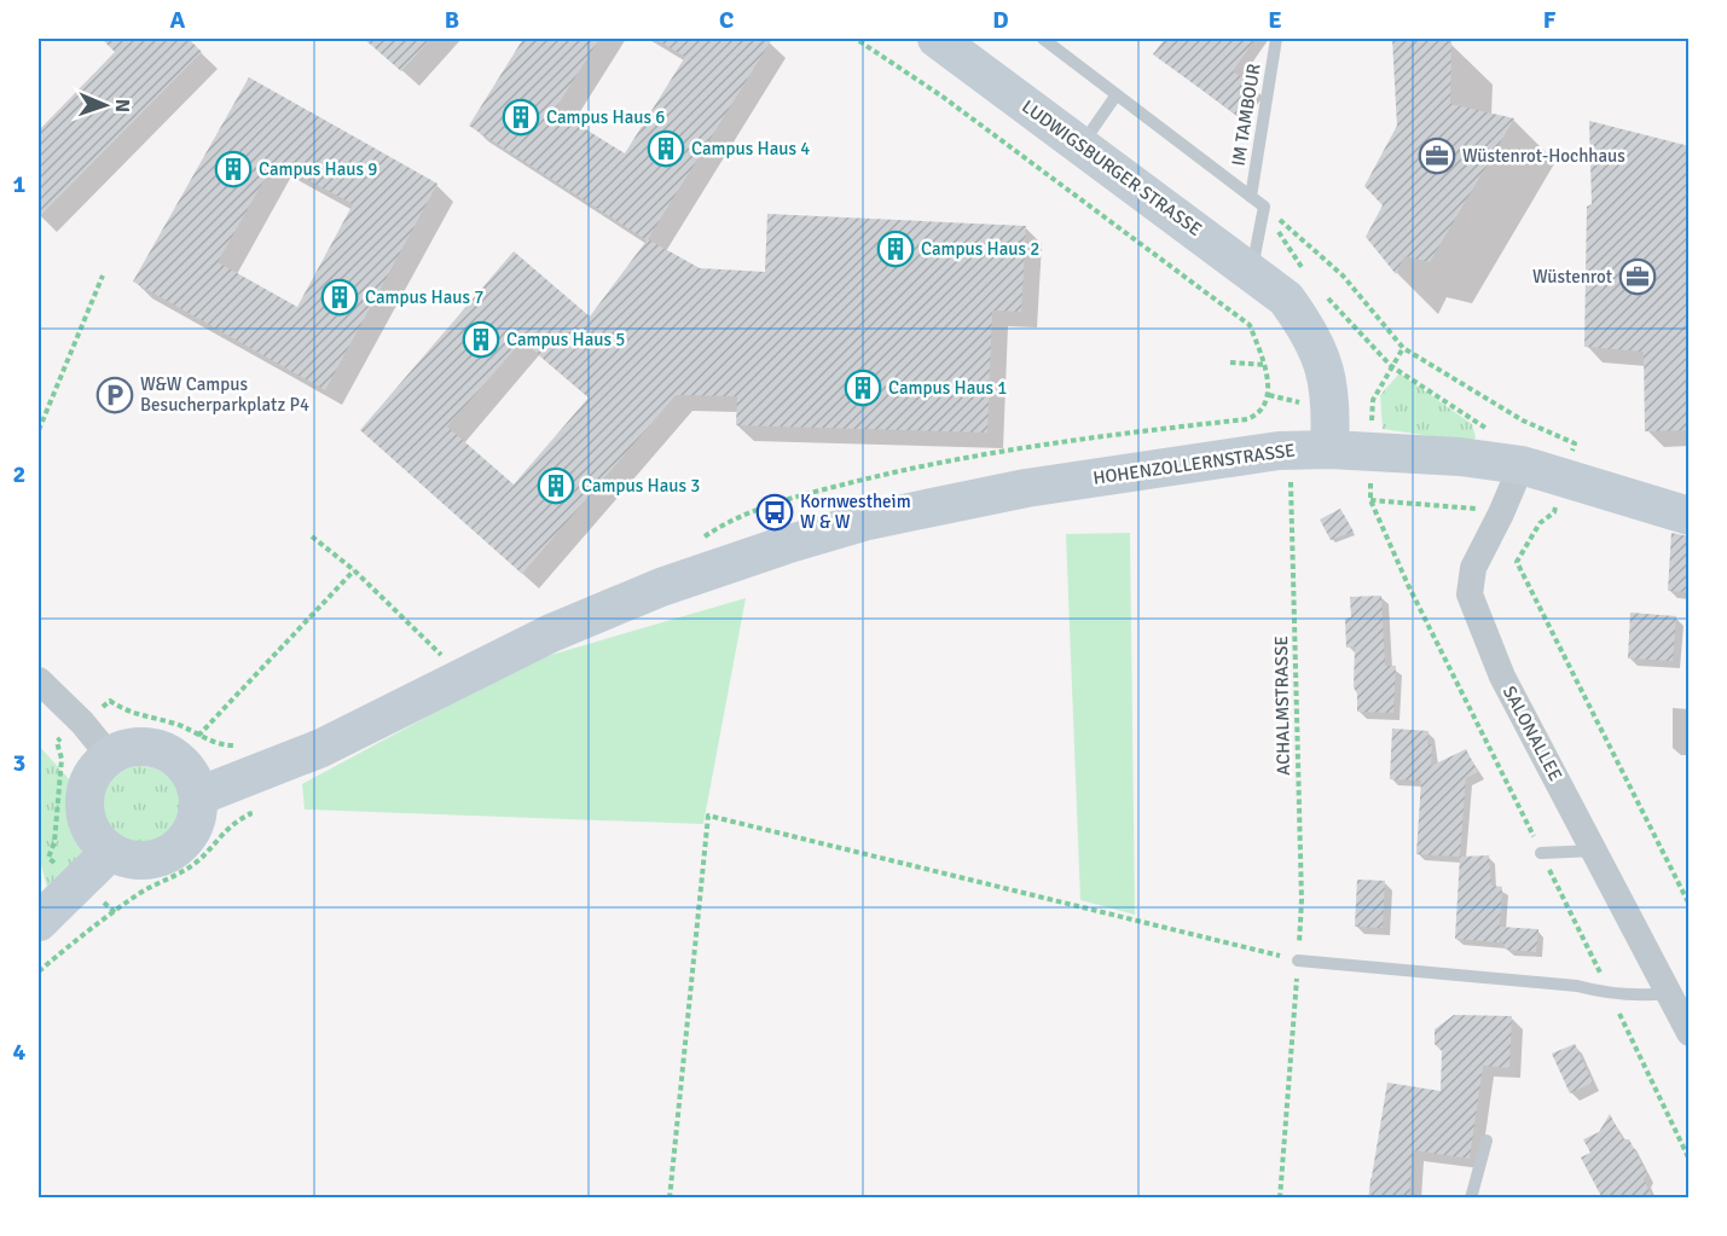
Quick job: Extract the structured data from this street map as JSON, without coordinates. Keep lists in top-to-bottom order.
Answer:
{
  "streets": {
    "main road": ["LUDWIGSBURGER STRASSE", "HOHENZOLLERNSTRASSE"],
    "street": ["SALONALLEE"],
    "lane": ["IM TAMBOUR"],
    "path": ["ACHALMSTRASSE"]
  },
  "crossings": [
    ["LUDWIGSBURGER STRASSE", "HOHENZOLLERNSTRASSE"],
    ["HOHENZOLLERNSTRASSE", "ACHALMSTRASSE"],
    ["HOHENZOLLERNSTRASSE", "SALONALLEE"]
  ],
  "places": {
    "building": [
      "Campus Haus 6",
      "Campus Haus 4",
      "Campus Haus 9",
      "Campus Haus 2",
      "Campus Haus 7",
      "Campus Haus 5",
      "Campus Haus 1",
      "Campus Haus 3"
    ],
    "office": ["Wüstenrot-Hochhaus", "Wüstenrot"],
    "parking": ["W&W Campus Besucherparkplatz P4"],
    "bus stop": ["Kornwestheim W & W"]
  },
  "north": "right",
  "grid": {
    "columns": [
      "A",
      "B",
      "C",
      "D",
      "E",
      "F"
    ],
    "rows": [
      "1",
      "2",
      "3",
      "4"
    ]
  }
}
